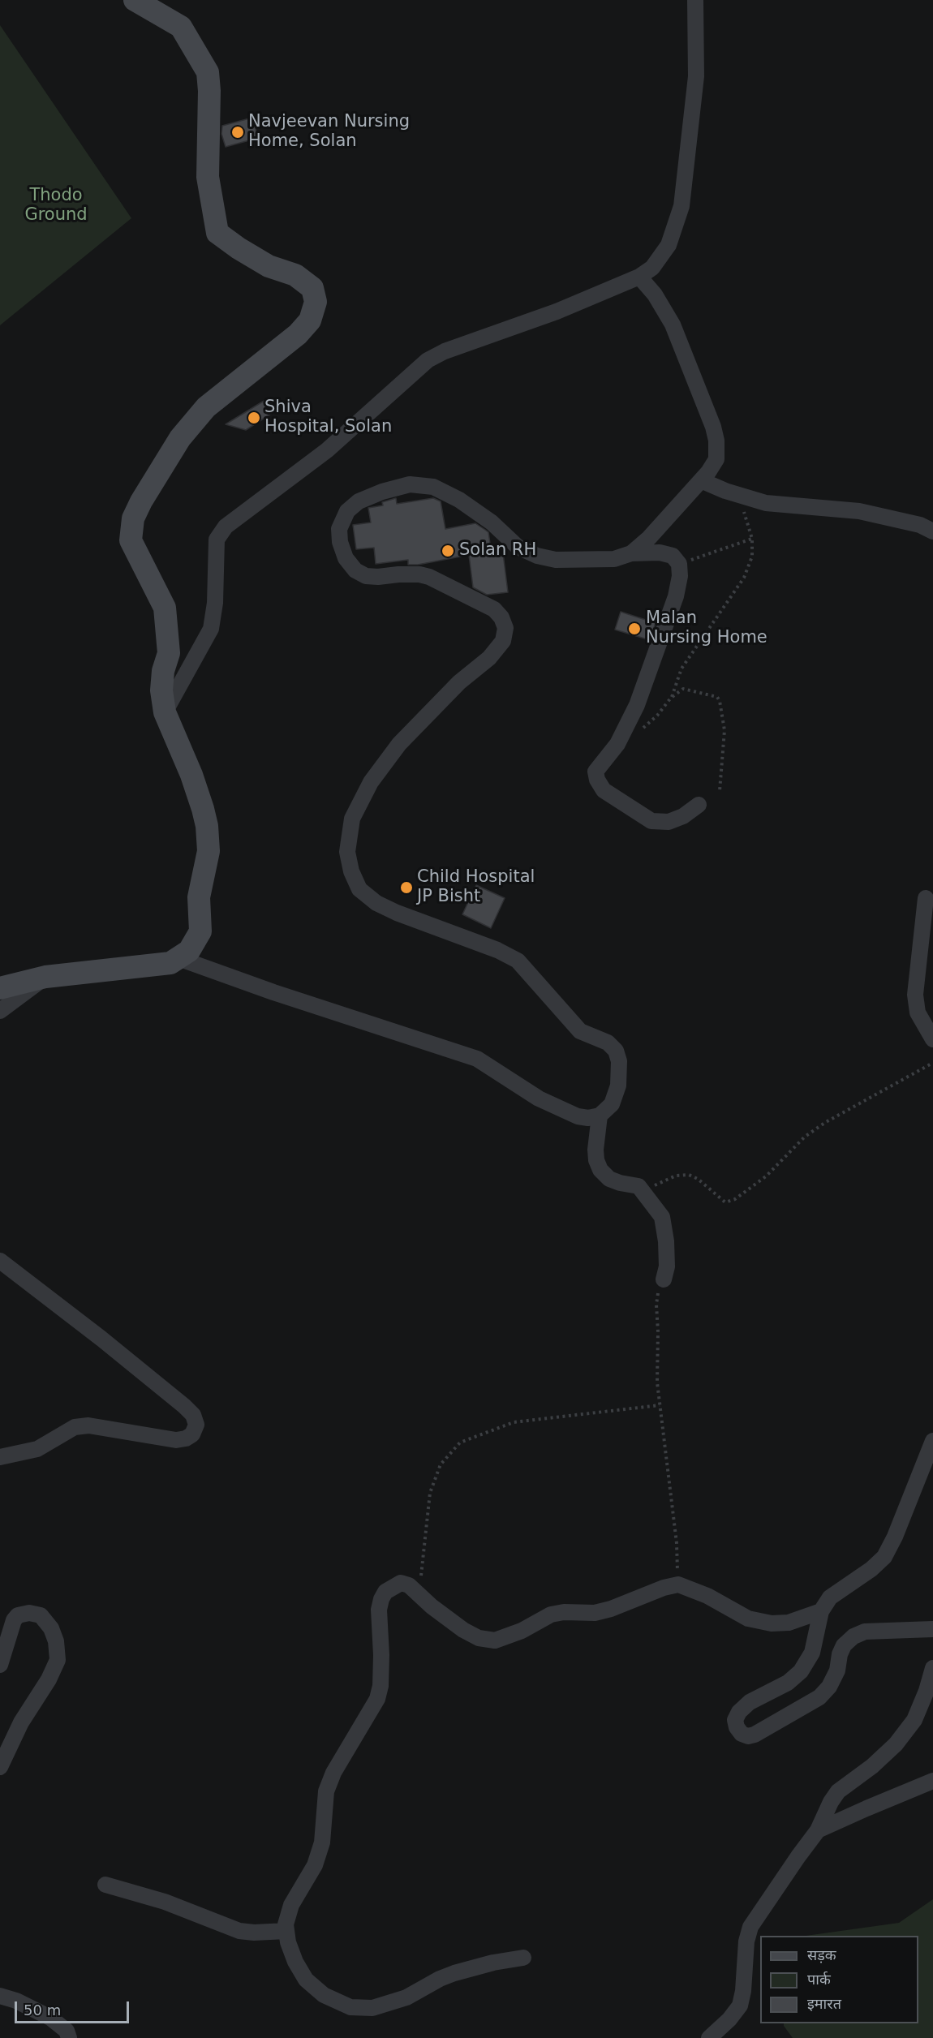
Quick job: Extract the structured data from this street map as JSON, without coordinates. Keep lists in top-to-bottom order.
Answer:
{
  "parks": ["Thodo Ground"],
  "places": [
    "Navjeevan Nursing Home, Solan",
    "Shiva Hospital, Solan",
    "Solan RH",
    "Malan Nursing Home",
    "Child Hospital JP Bisht"
  ],
  "legend": ["सड़क", "पार्क", "इमारत"],
  "scale_bar": "50 m"
}
